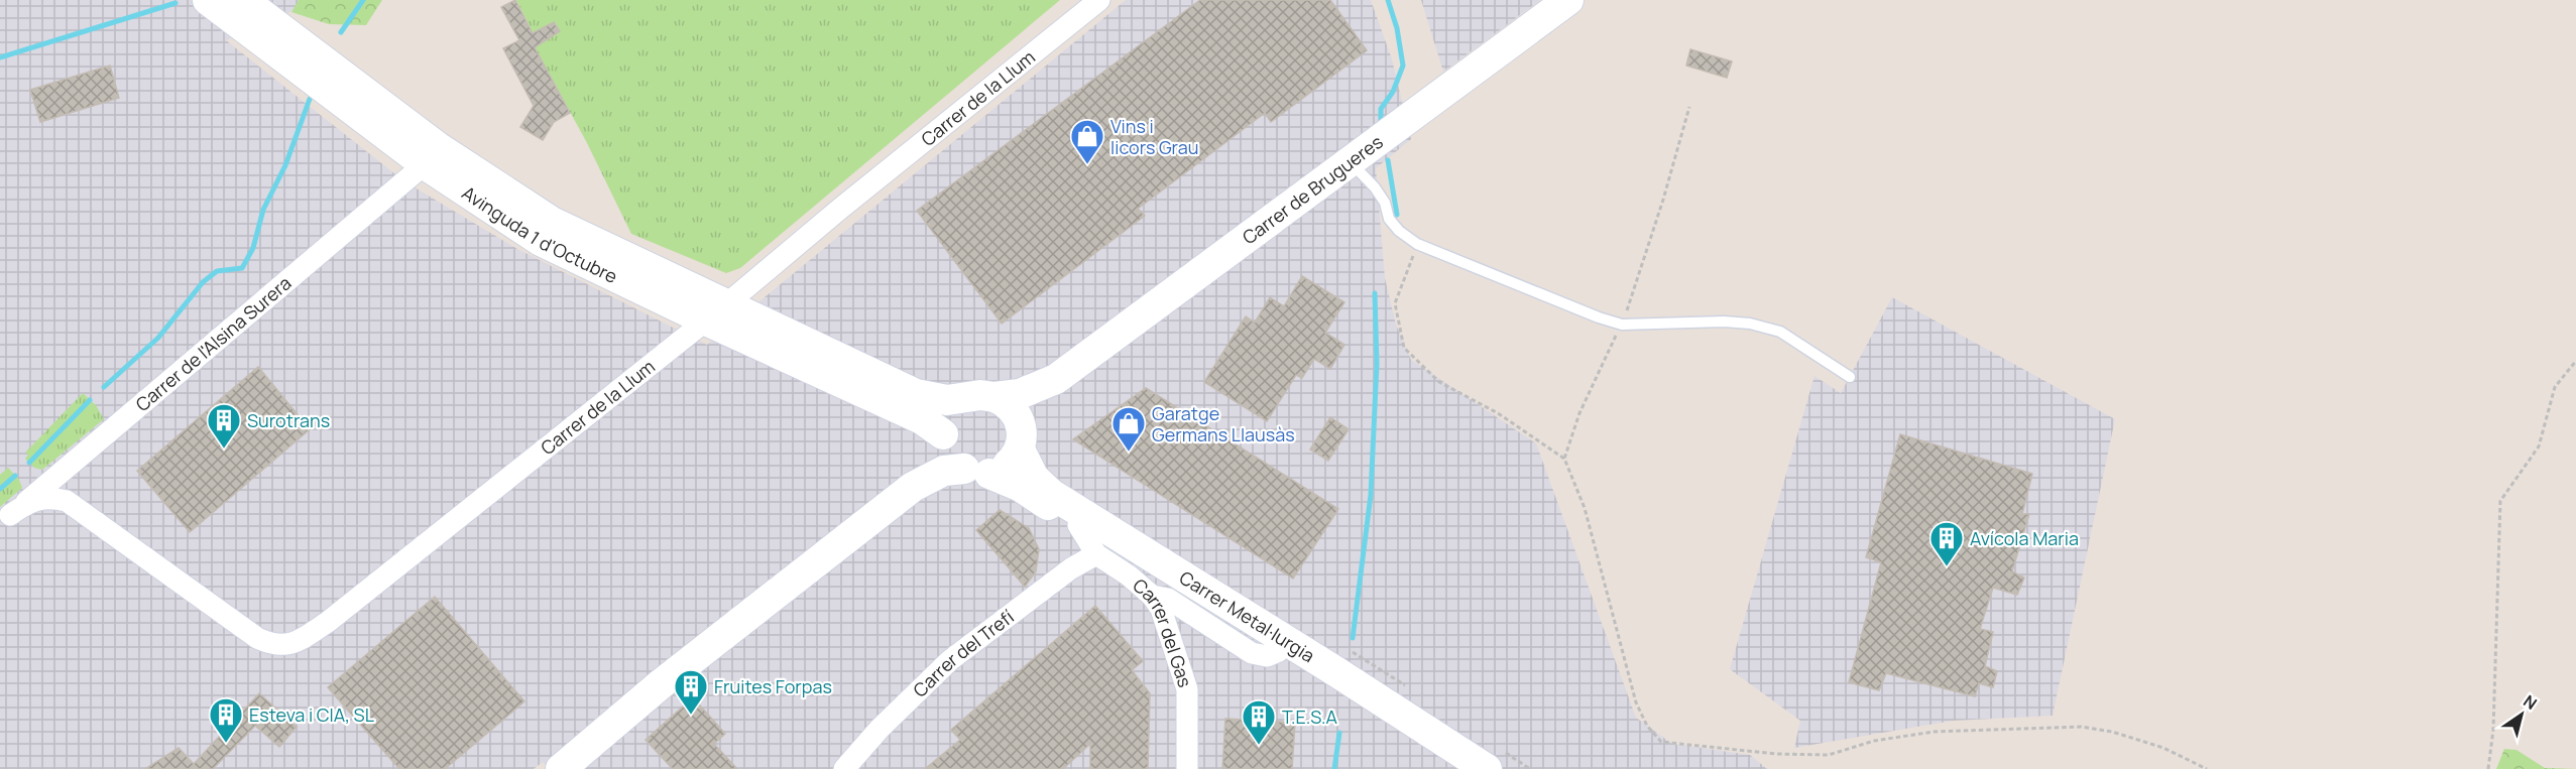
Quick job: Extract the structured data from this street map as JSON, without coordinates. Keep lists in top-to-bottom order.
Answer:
{
  "streets": {
    "main road": ["Carrer de Brugueres", "Avinguda 1 d'Octubre", "Carrer Metal·lurgia"],
    "street": [
      "Carrer de la Llum",
      "Carrer de l'Alsina Surera",
      "Carrer del Gas",
      "Carrer del Trefí"
    ]
  },
  "crossings": [
    ["Carrer de la Llum", "Avinguda 1 d'Octubre"],
    ["Carrer de la Llum", "Carrer de l'Alsina Surera"],
    ["Avinguda 1 d'Octubre", "Carrer de l'Alsina Surera"],
    ["Carrer Metal·lurgia", "Carrer del Gas"],
    ["Carrer del Gas", "Carrer del Trefí"]
  ],
  "places": {
    "shop": ["Vins i licors Grau", "Garatge Germans Llausàs"],
    "building": [
      "Surotrans",
      "Avícola Maria",
      "Fruites Forpas",
      "Esteva i CIA, SL",
      "T.E.S.A"
    ]
  },
  "north": "top right"
}
